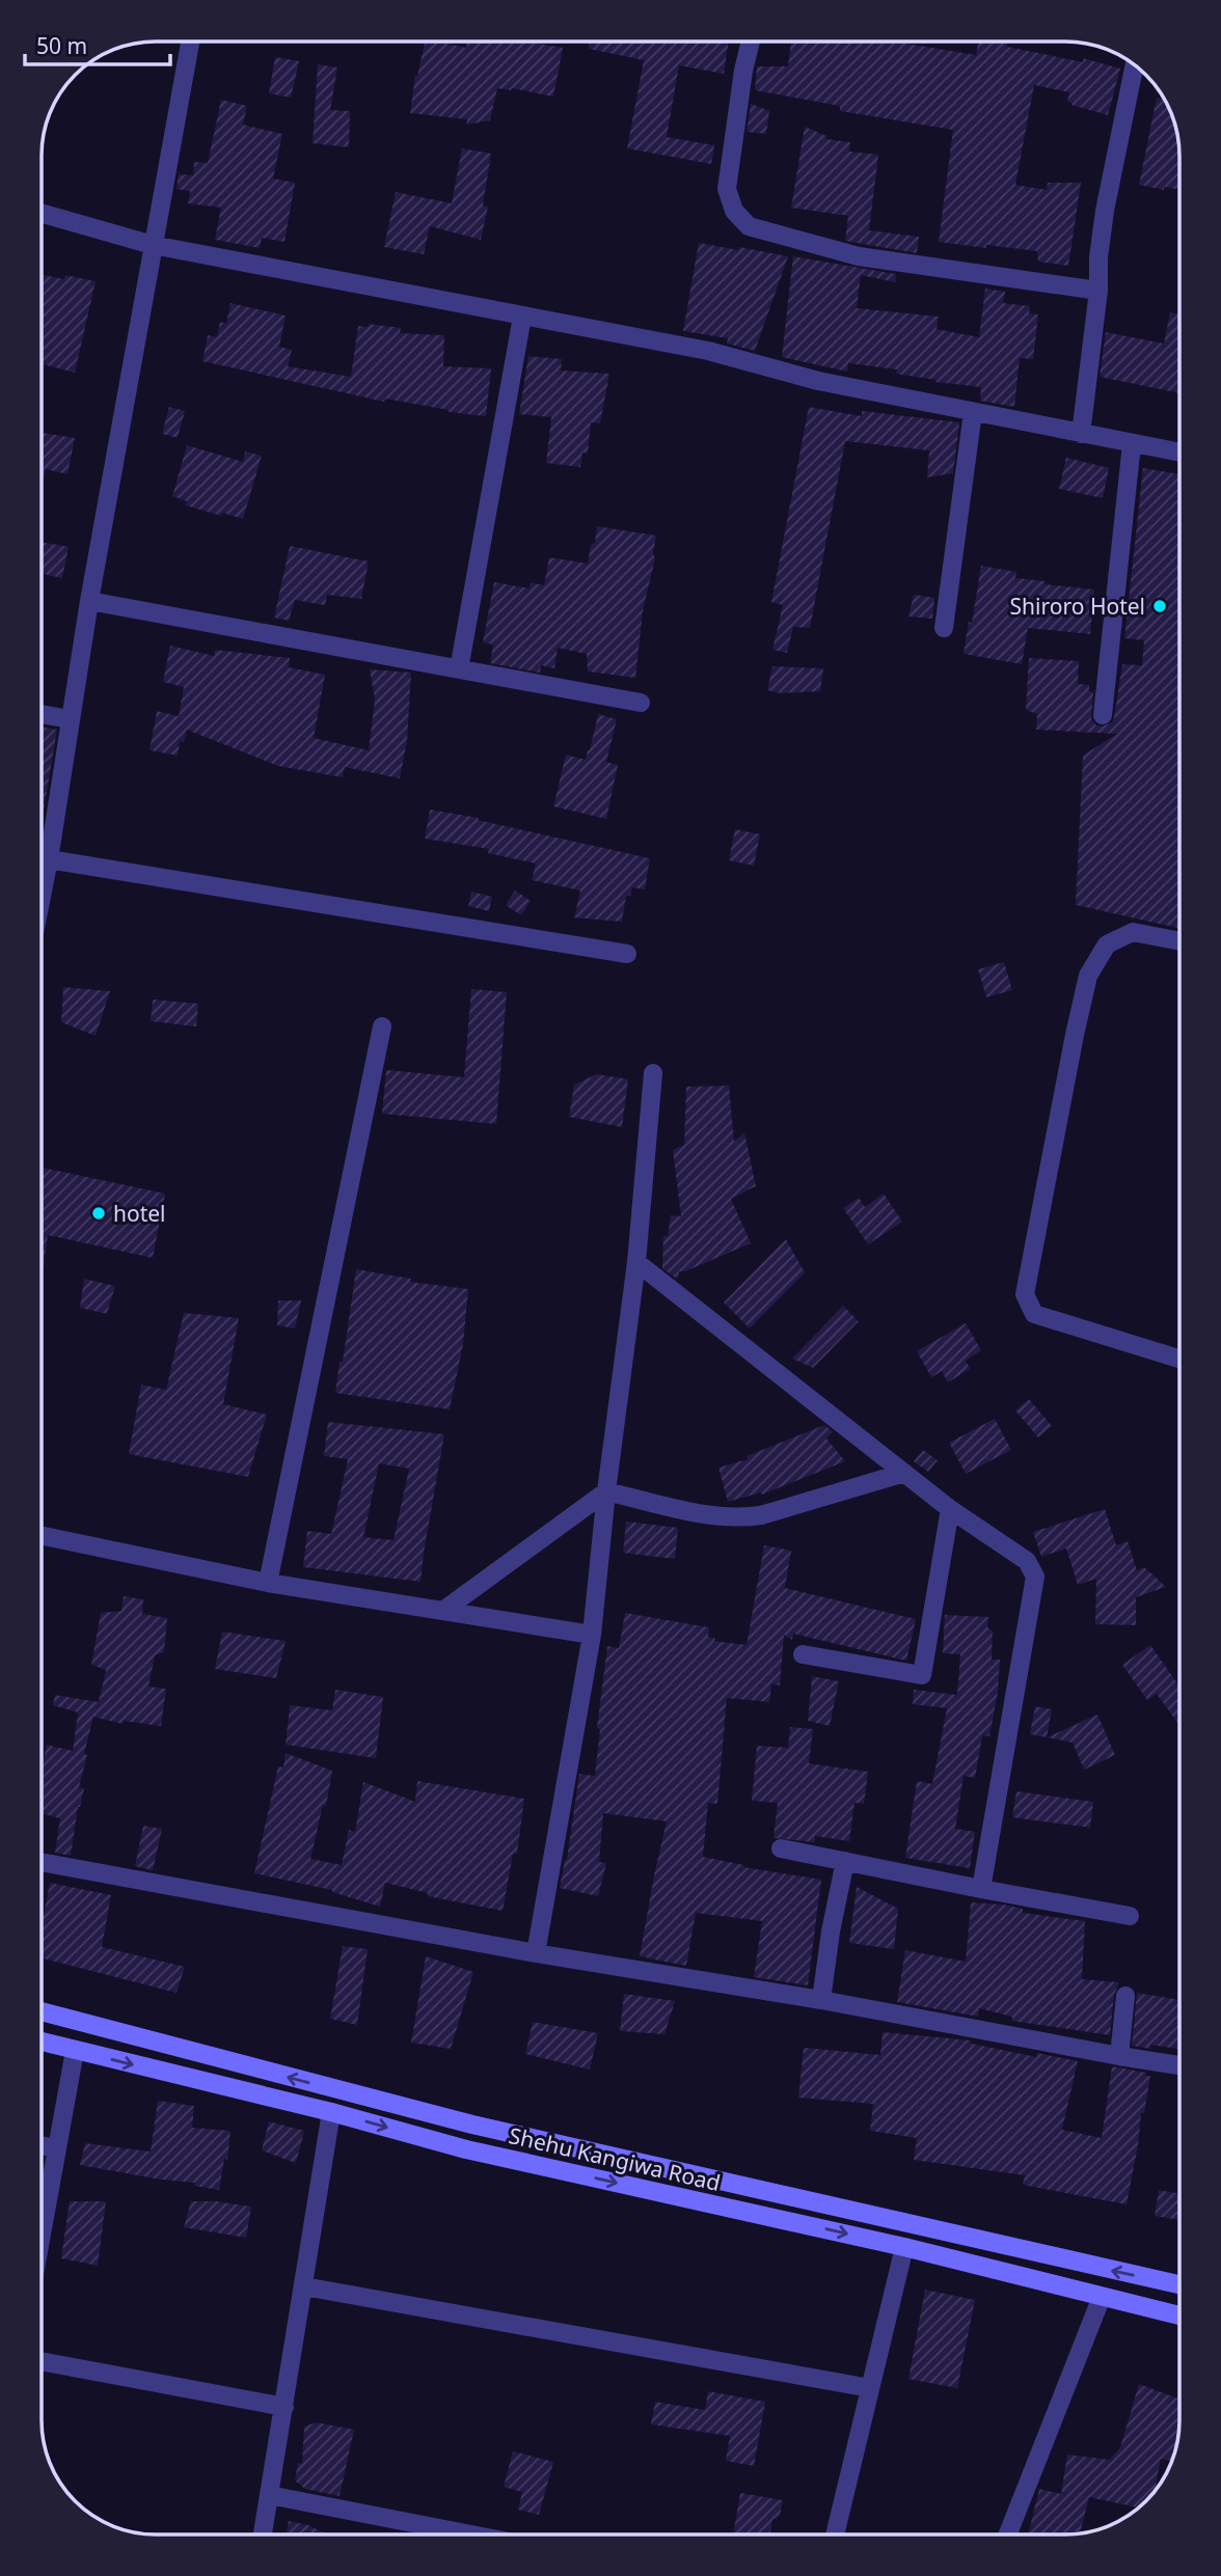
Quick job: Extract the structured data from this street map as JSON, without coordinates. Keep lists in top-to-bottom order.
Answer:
{
  "streets": {
    "main road": ["Shehu Kangiwa Road"]
  },
  "places": ["Shiroro Hotel", "hotel"],
  "scale_bar": "50 m"
}
